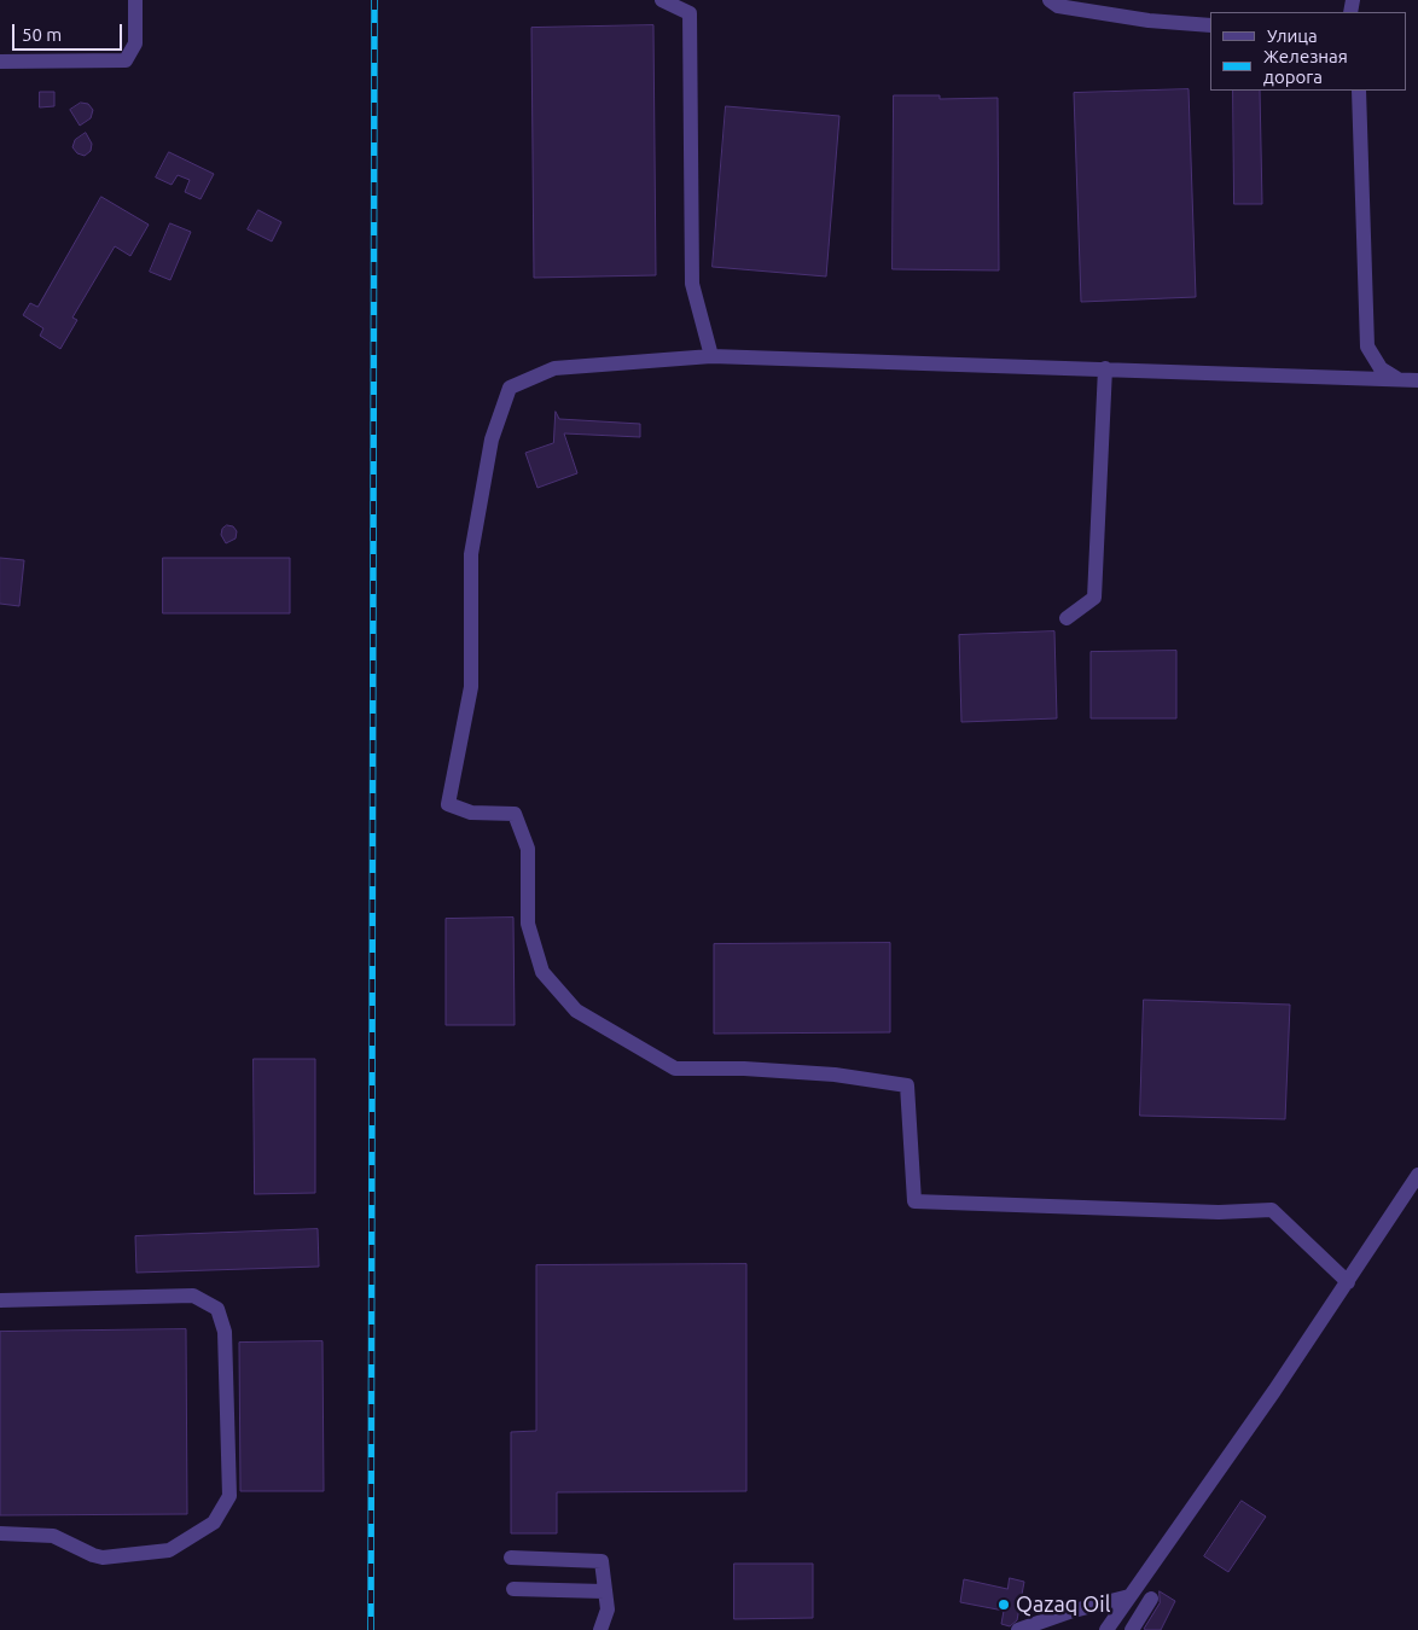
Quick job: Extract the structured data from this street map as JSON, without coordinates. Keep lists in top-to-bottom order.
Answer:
{
  "places": ["Qazaq Oil"],
  "legend": ["Улица", "Железная дорога"],
  "scale_bar": "50 m"
}
